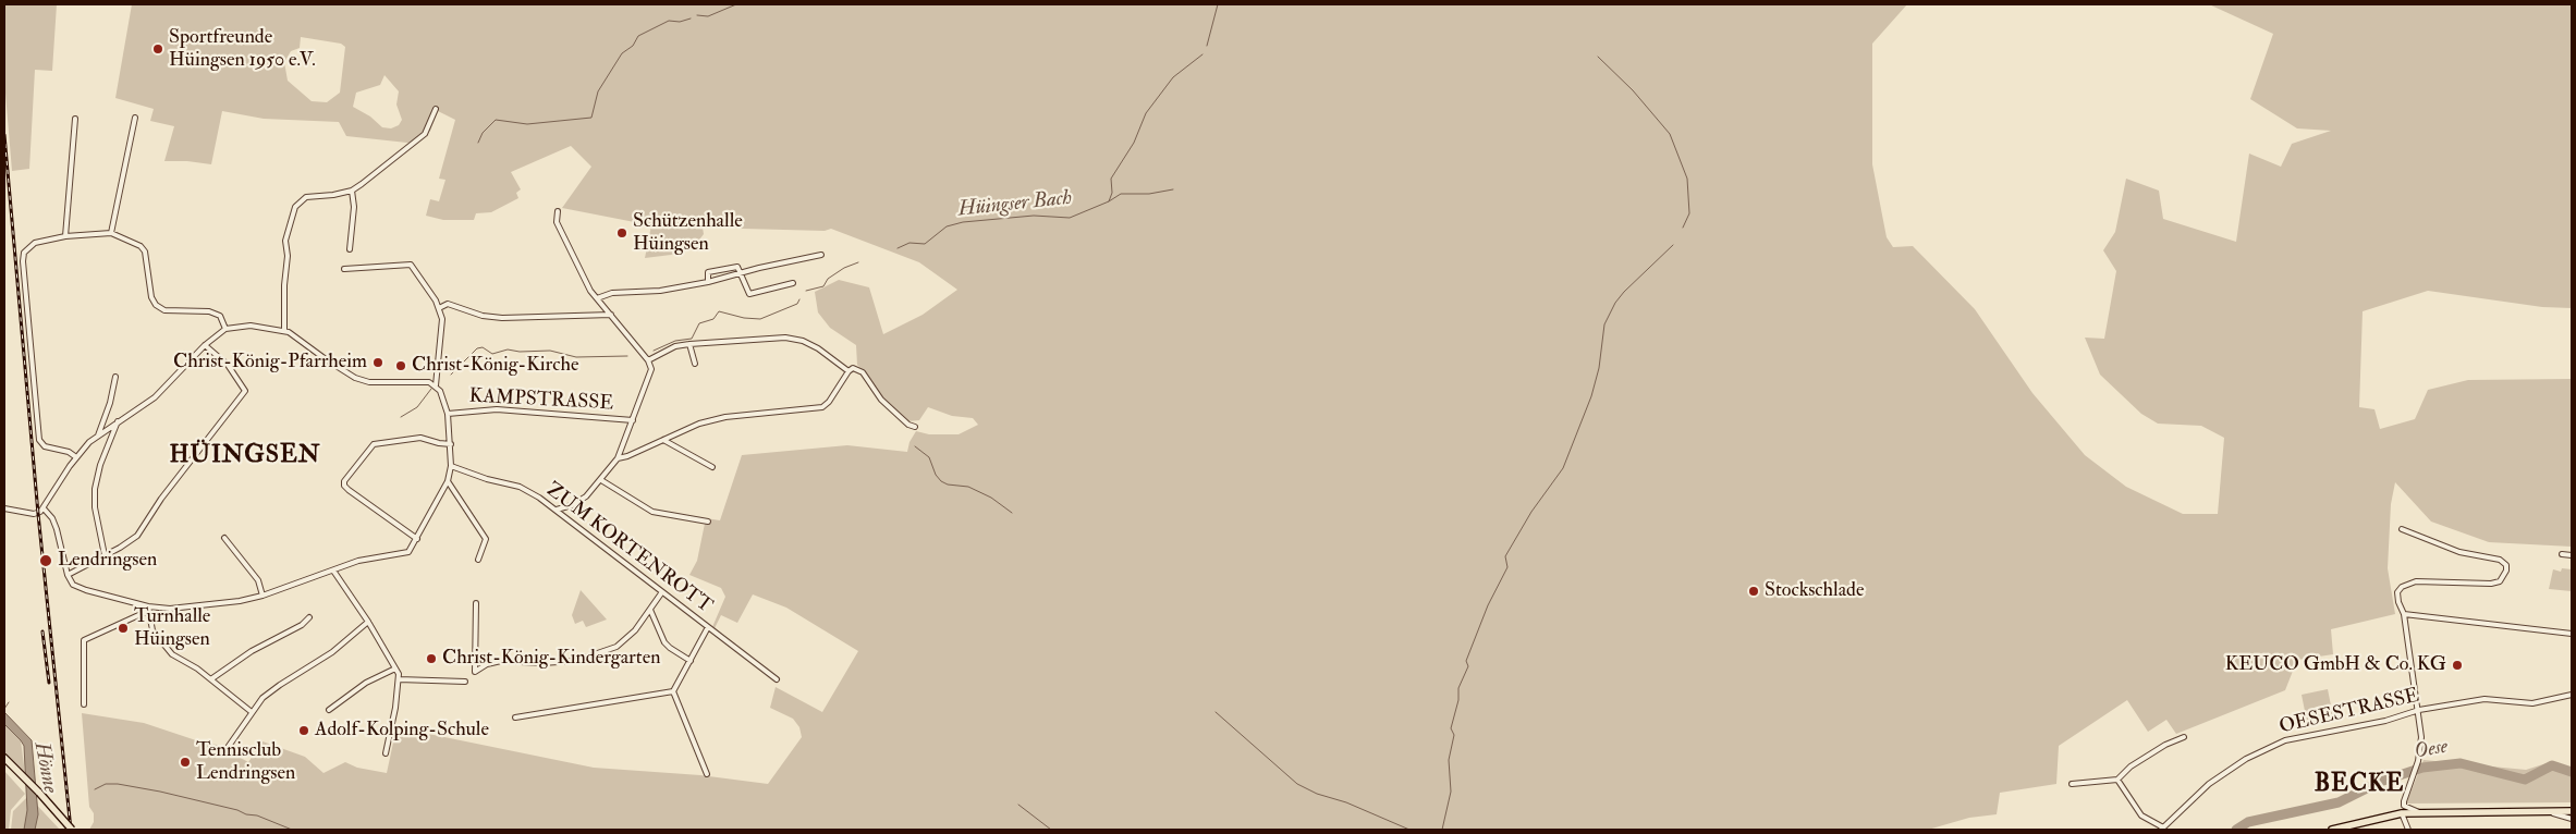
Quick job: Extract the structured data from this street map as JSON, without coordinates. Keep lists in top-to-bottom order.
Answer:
{
  "streets": {
    "street": ["KAMPSTRASSE", "ZUM KORTENROTT", "OESESTRASSE"]
  },
  "districts": ["HÜINGSEN", "BECKE"],
  "water": ["Hüingser Bach", "Oese", "Hönne"],
  "places": [
    "Sportfreunde Hüingsen 1950 e.V.",
    "Schützenhalle Hüingsen",
    "Christ-König-Pfarrheim",
    "Christ-König-Kirche",
    "Lendringsen",
    "Stockschlade",
    "Turnhalle Hüingsen",
    "Christ-König-Kindergarten",
    "KEUCO GmbH & Co. KG",
    "Adolf-Kolping-Schule",
    "Tennisclub Lendringsen"
  ]
}
